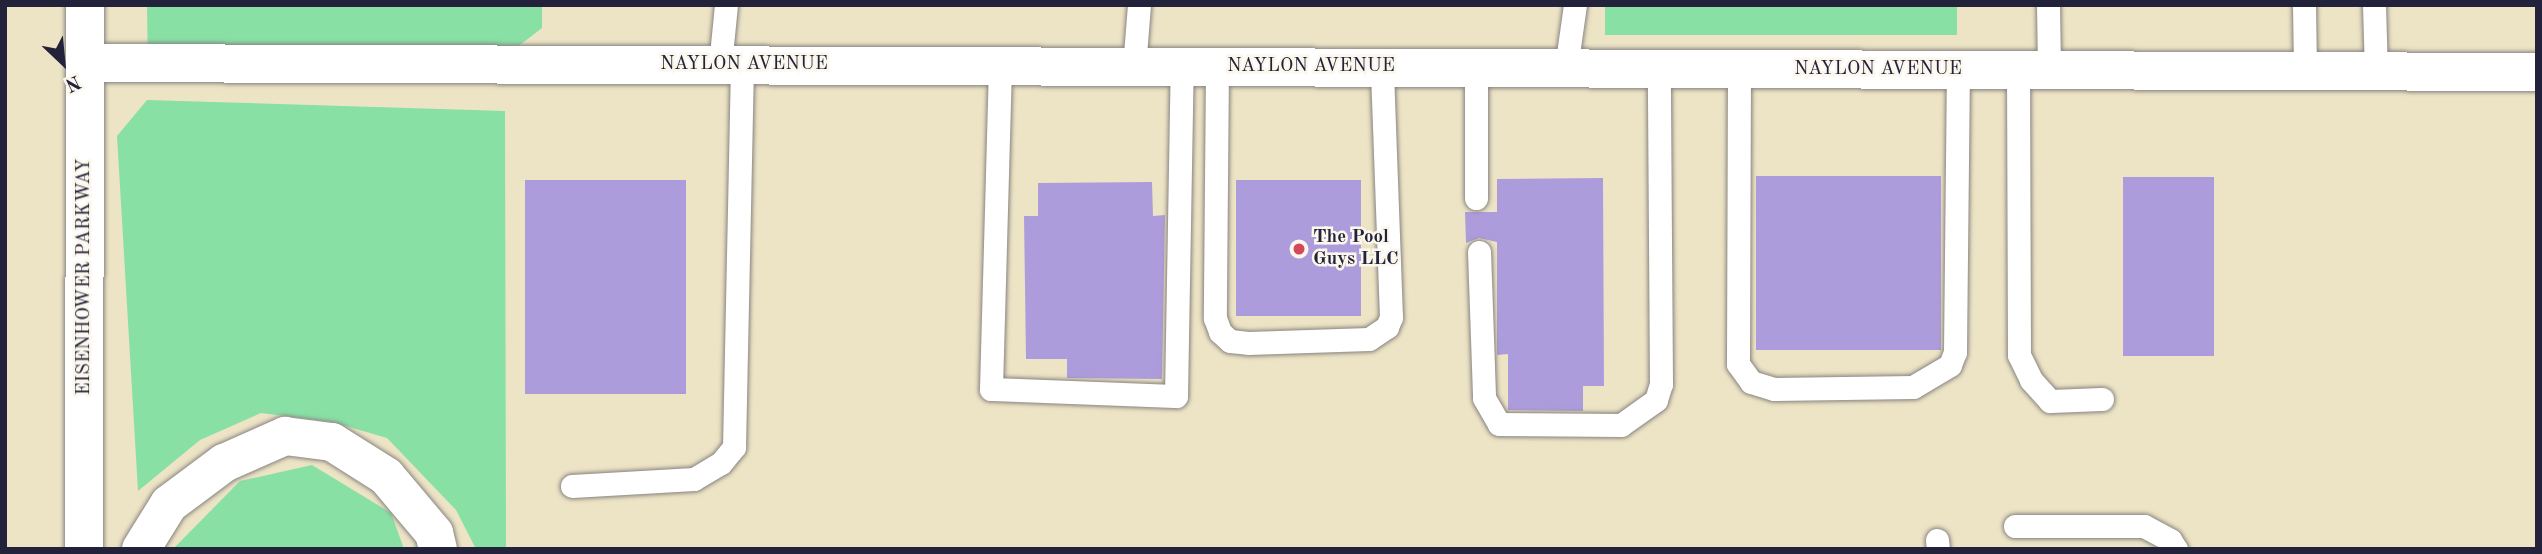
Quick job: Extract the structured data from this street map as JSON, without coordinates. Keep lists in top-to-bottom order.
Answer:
{
  "streets": {
    "street": ["NAYLON AVENUE", "EISENHOWER PARKWAY"]
  },
  "crossings": [
    ["NAYLON AVENUE", "EISENHOWER PARKWAY"]
  ],
  "places": ["The Pool Guys LLC"],
  "north": "bottom right"
}
